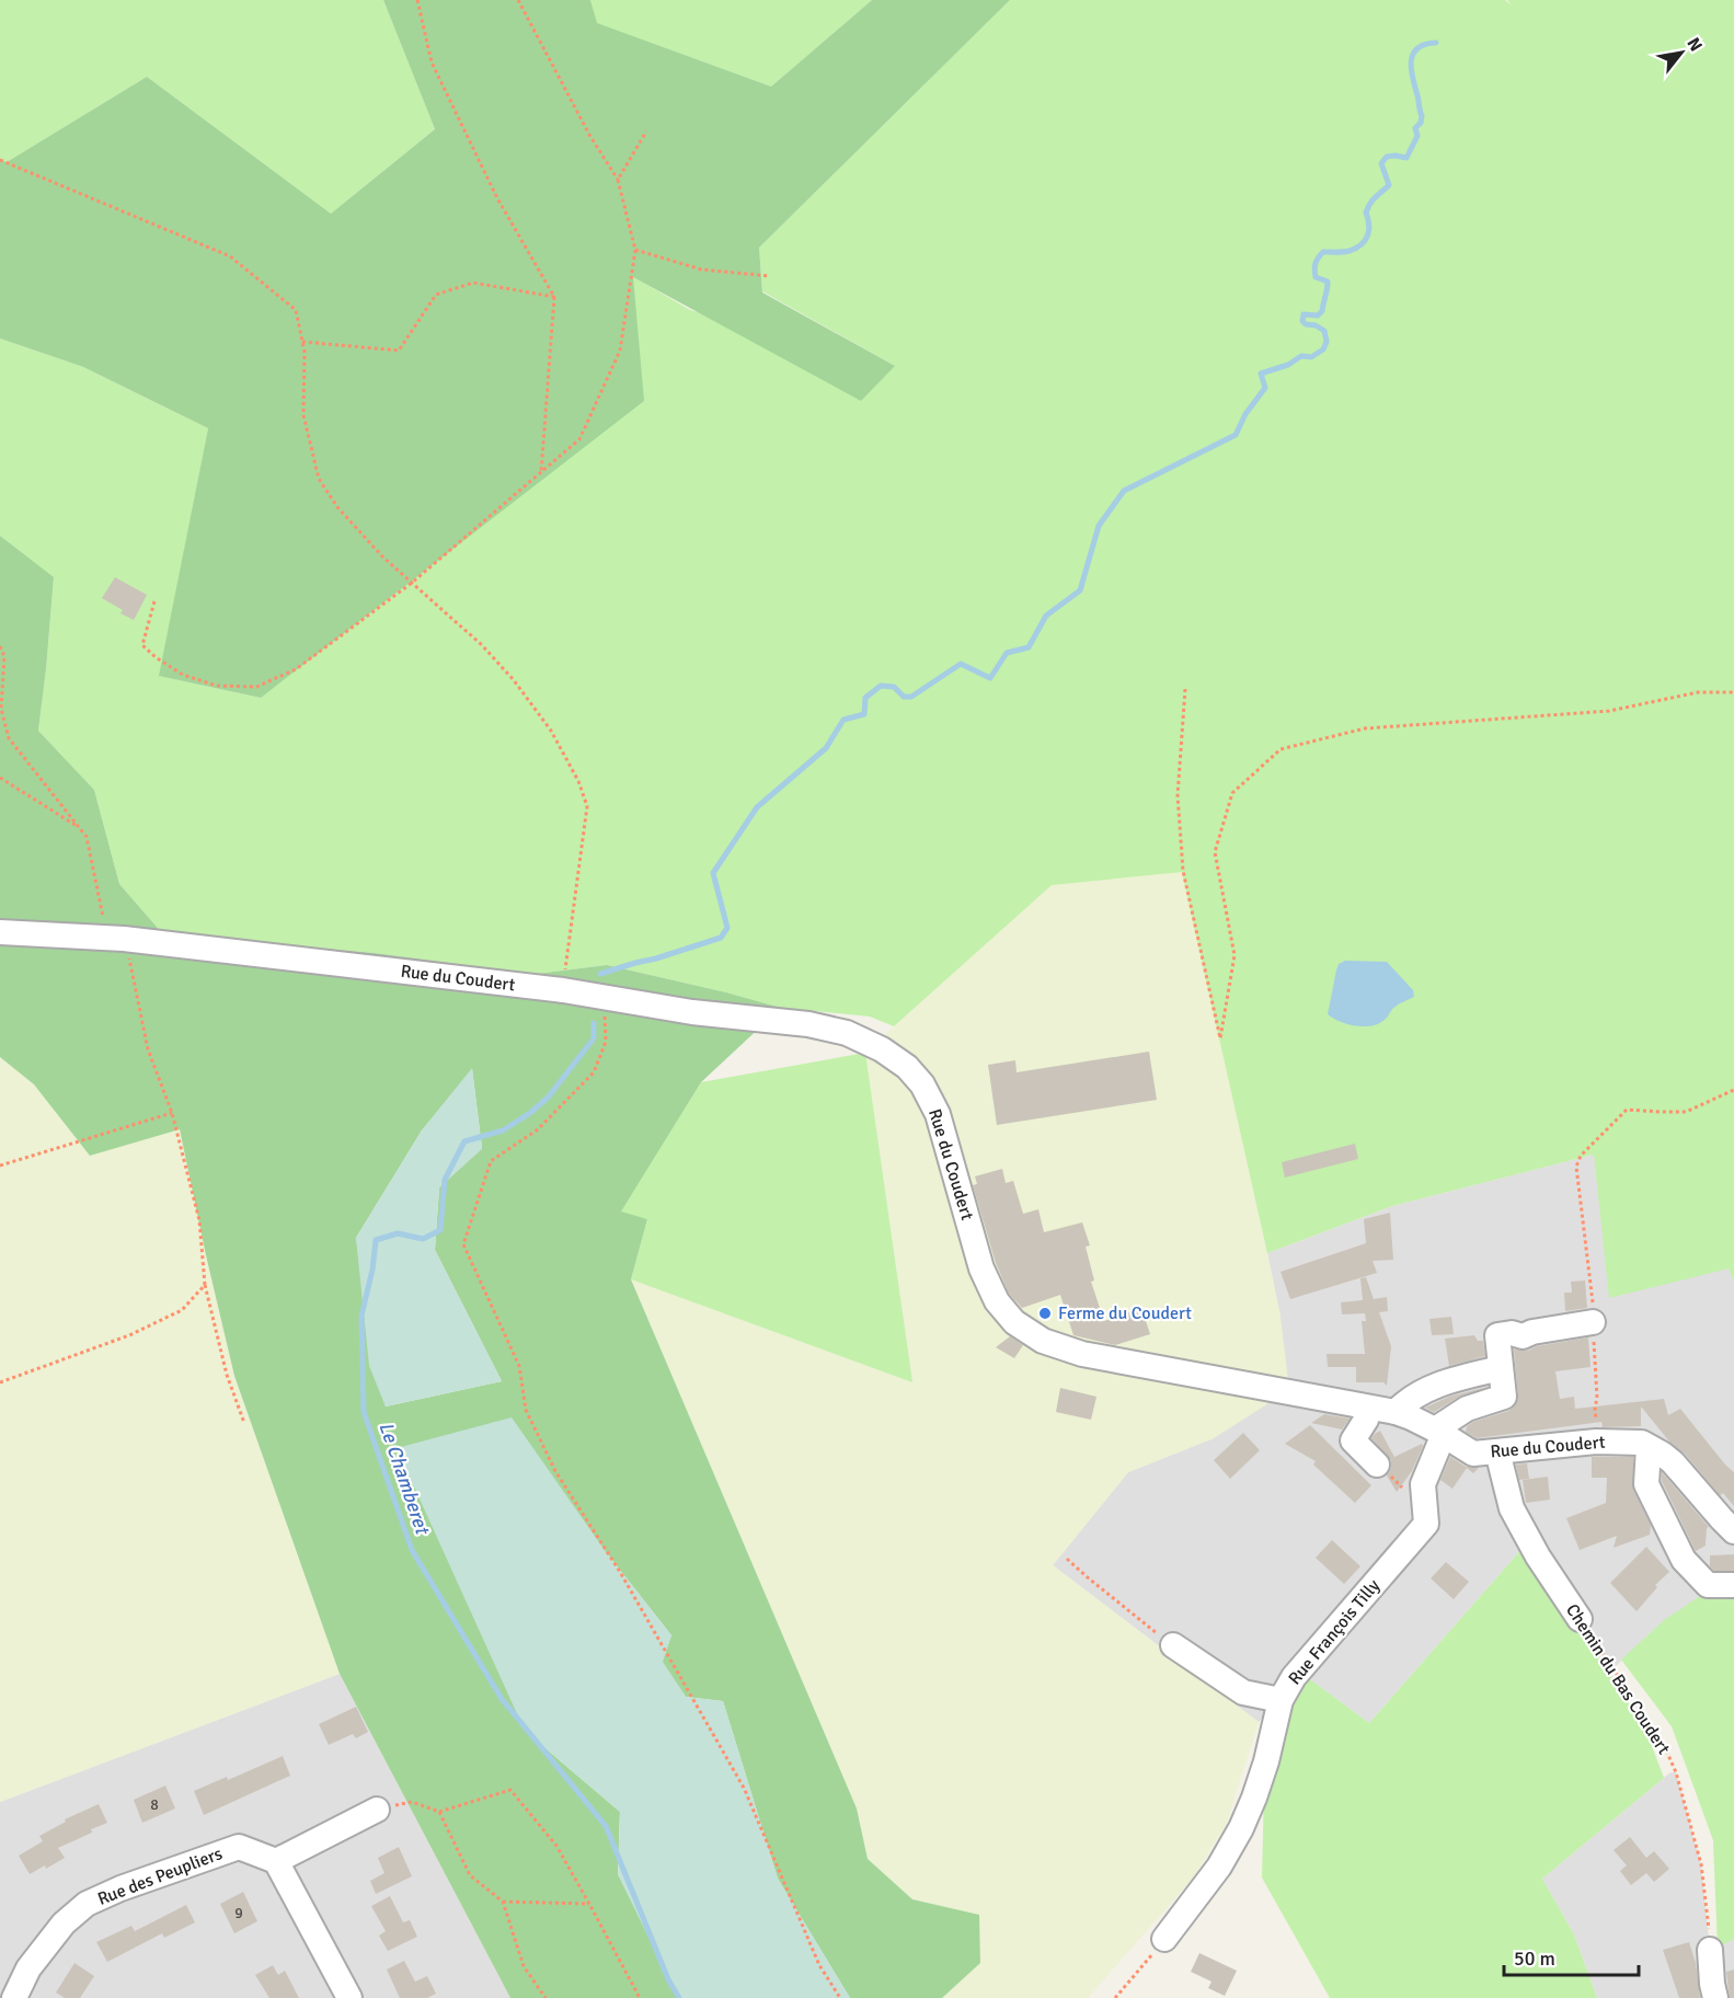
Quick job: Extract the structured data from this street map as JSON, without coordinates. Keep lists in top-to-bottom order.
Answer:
{
  "streets": {
    "street": [
      "Rue du Coudert",
      "Rue François Tilly",
      "Chemin du Bas Coudert",
      "Rue des Peupliers"
    ]
  },
  "crossings": [
    ["Rue du Coudert", "Rue François Tilly"],
    ["Rue du Coudert", "Chemin du Bas Coudert"]
  ],
  "water": ["Le Chamberet"],
  "places": ["Ferme du Coudert"],
  "house_numbers": ["8", "9"],
  "scale_bar": "50 m",
  "north": "top right"
}
